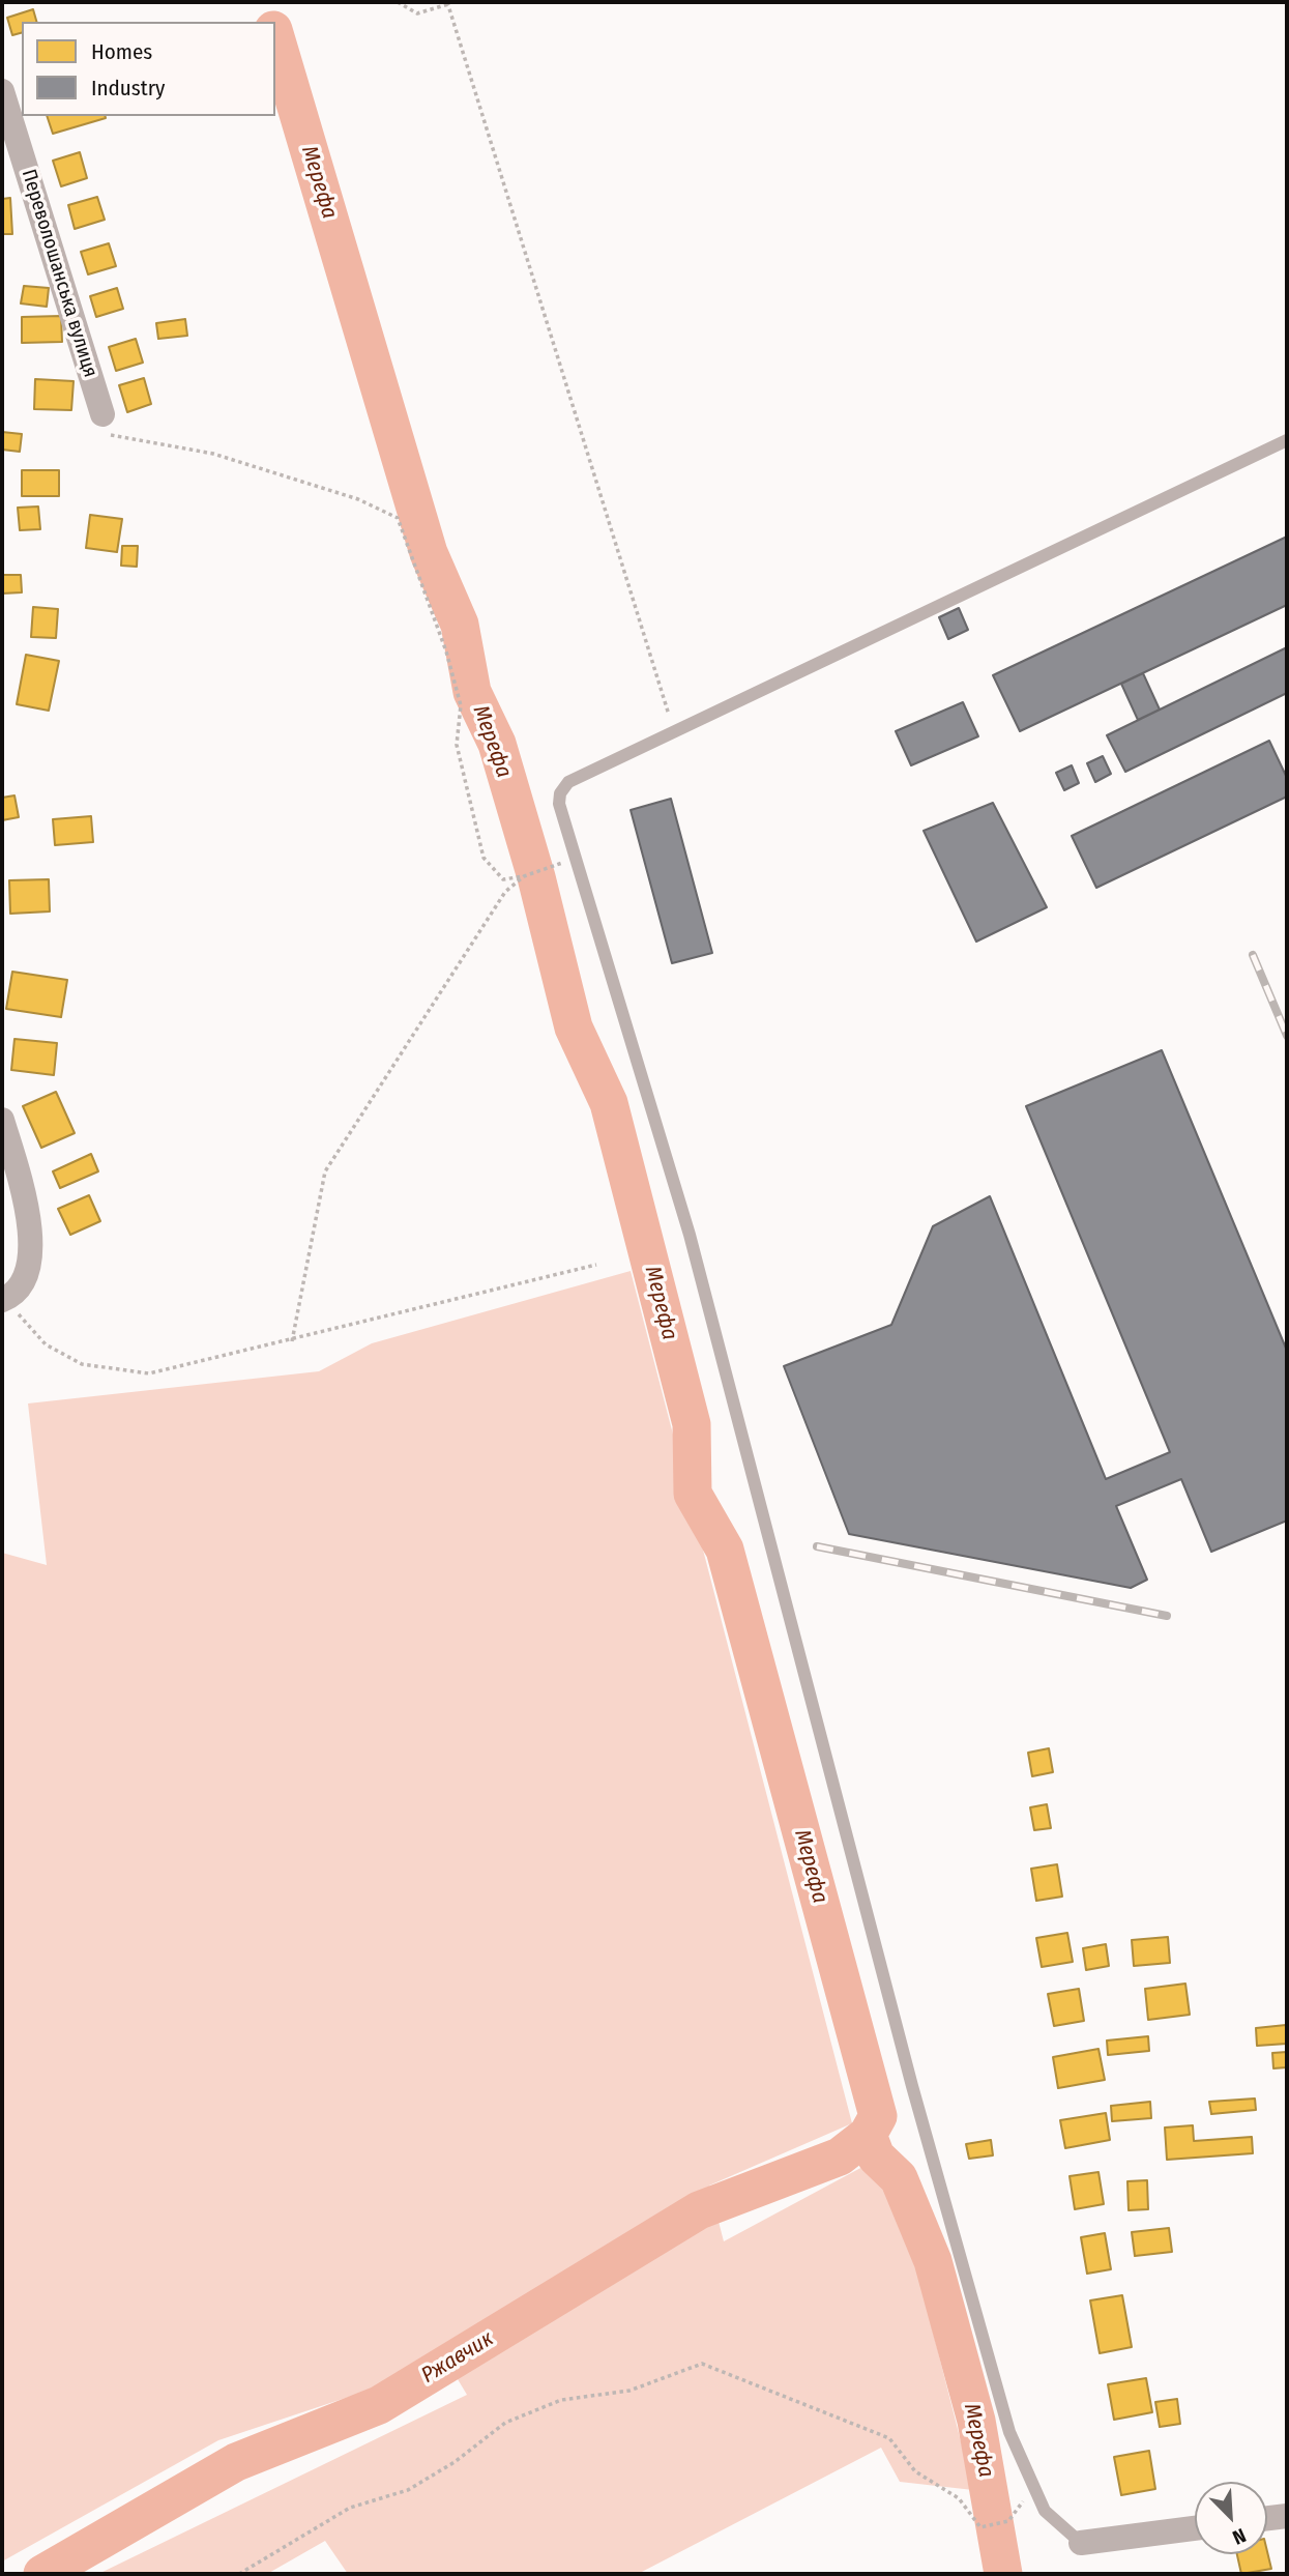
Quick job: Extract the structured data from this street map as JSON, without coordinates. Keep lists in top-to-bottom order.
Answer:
{
  "streets": {
    "street": ["Переволошанська вулиця"]
  },
  "water": ["Мерефа", "Ржавчик"],
  "legend": ["Homes", "Industry"],
  "north": "bottom right"
}
